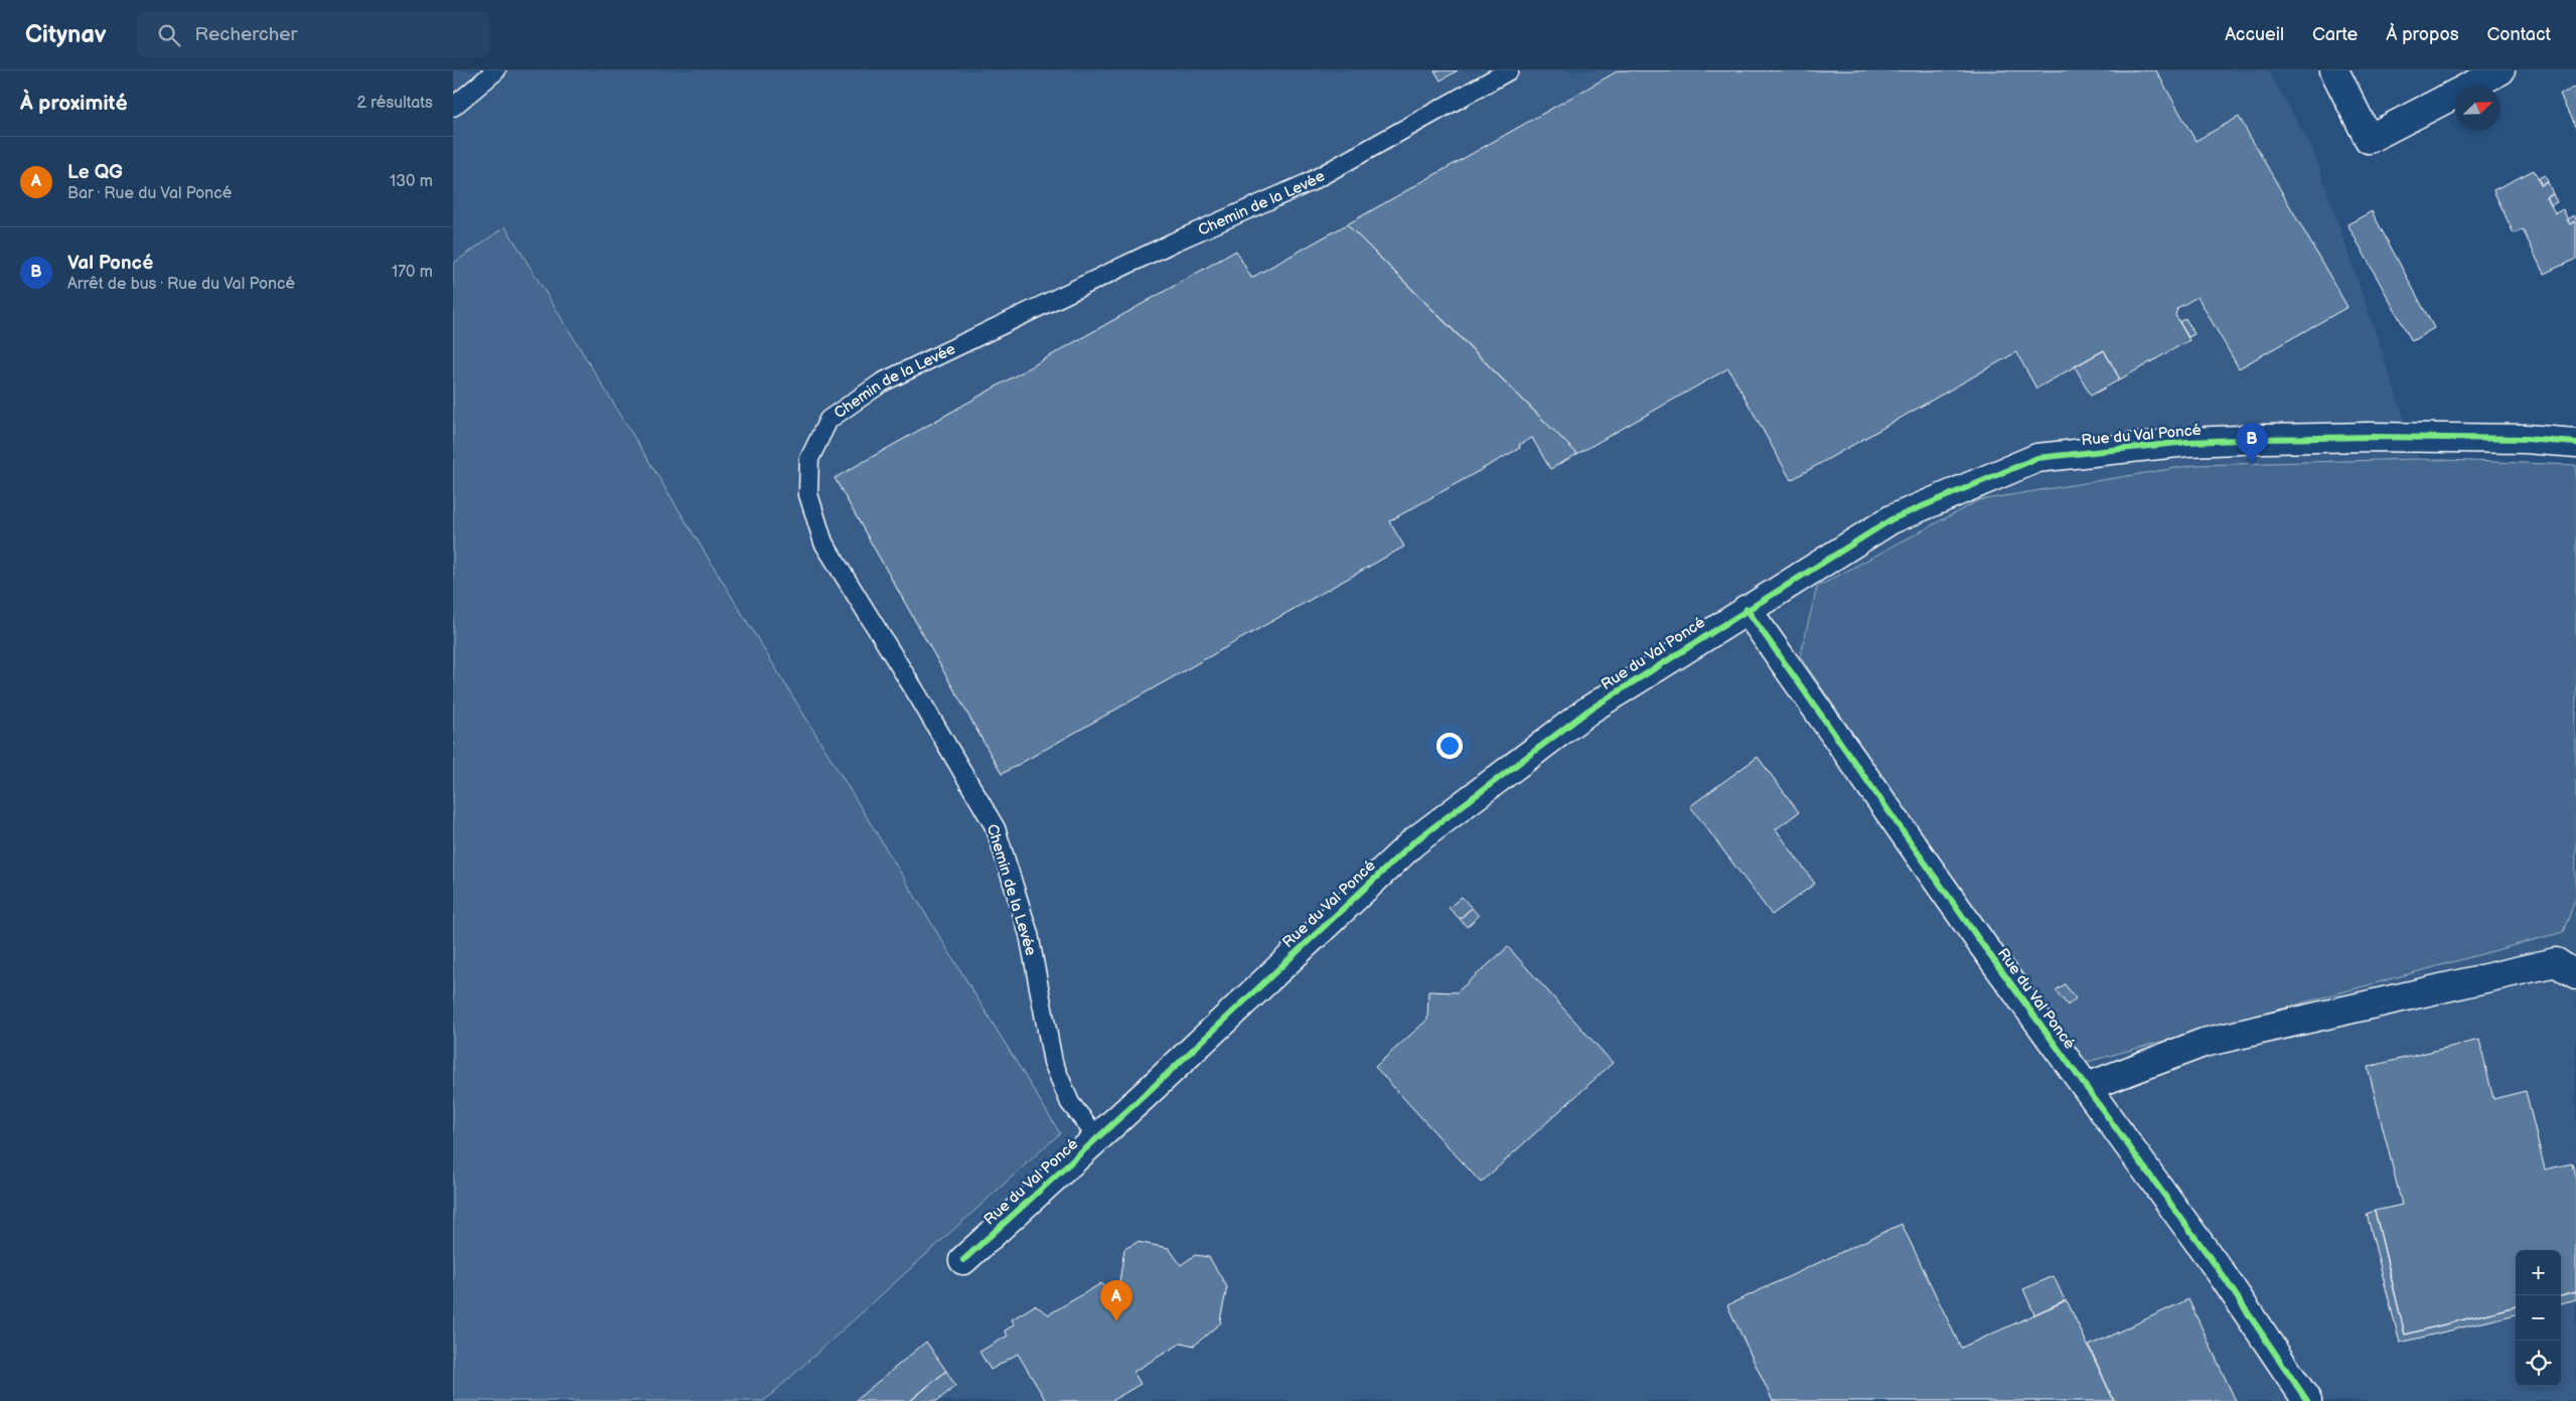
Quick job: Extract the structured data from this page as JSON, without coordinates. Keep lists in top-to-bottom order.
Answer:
{
  "streets": {
    "street": ["Rue du Val Poncé"],
    "lane": ["Chemin de la Levée"]
  },
  "crossings": [
    ["Chemin de la Levée", "Rue du Val Poncé"]
  ],
  "north": "top right",
  "page": {
    "header": "Citynav",
    "search": "Rechercher",
    "nav": [
      "Accueil",
      "Carte",
      "À propos",
      "Contact"
    ],
    "heading": ["À proximité", "2 résultats"],
    "list": [
      {
        "mark": "A",
        "name": "Le QG",
        "note": "Bar · Rue du Val Poncé",
        "value": "130 m"
      },
      {
        "mark": "B",
        "name": "Val Poncé",
        "note": "Arrêt de bus · Rue du Val Poncé",
        "value": "170 m"
      }
    ],
    "pins": ["B", "A"],
    "map_buttons": ["+", "−"]
  }
}
